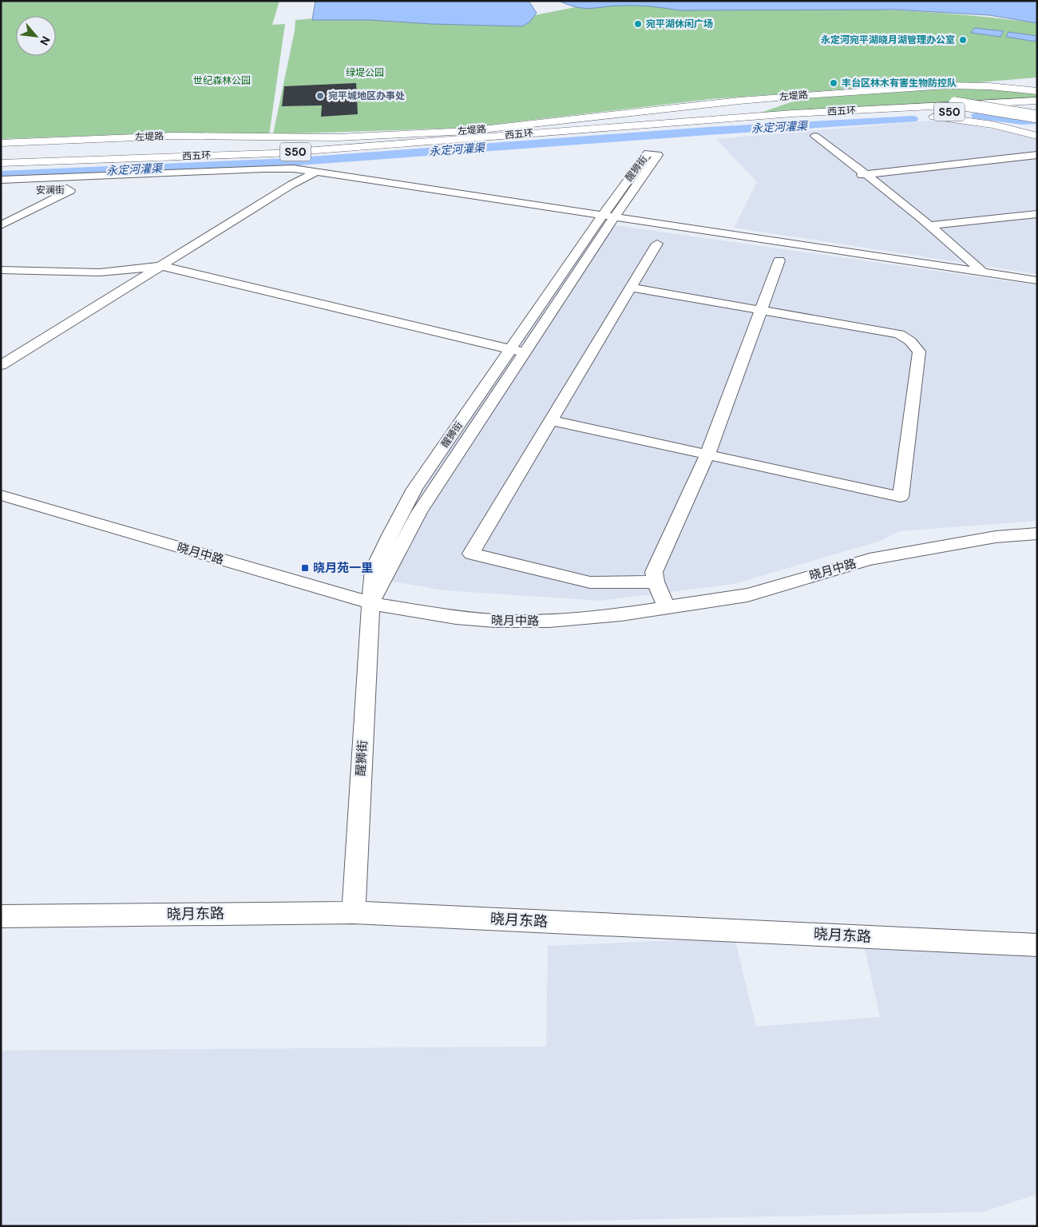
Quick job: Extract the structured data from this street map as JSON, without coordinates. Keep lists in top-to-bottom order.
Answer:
{
  "streets": {
    "main road": ["左堤路", "西五环", "S50"],
    "street": [
      "醒狮街",
      "安澜街",
      "晓月中路",
      "晓月东路"
    ]
  },
  "crossings": [
    ["醒狮街", "晓月中路"],
    ["醒狮街", "晓月东路"]
  ],
  "water": ["永定河灌渠"],
  "parks": ["绿堤公园", "世纪森林公园"],
  "places": {
    "other": [
      "宛平湖休闲广场",
      "永定河宛平湖晓月湖管理办公室",
      "丰台区林木有害生物防控队",
      "宛平城地区办事处"
    ],
    "transit": ["晓月苑一里"]
  },
  "north": "bottom right"
}
